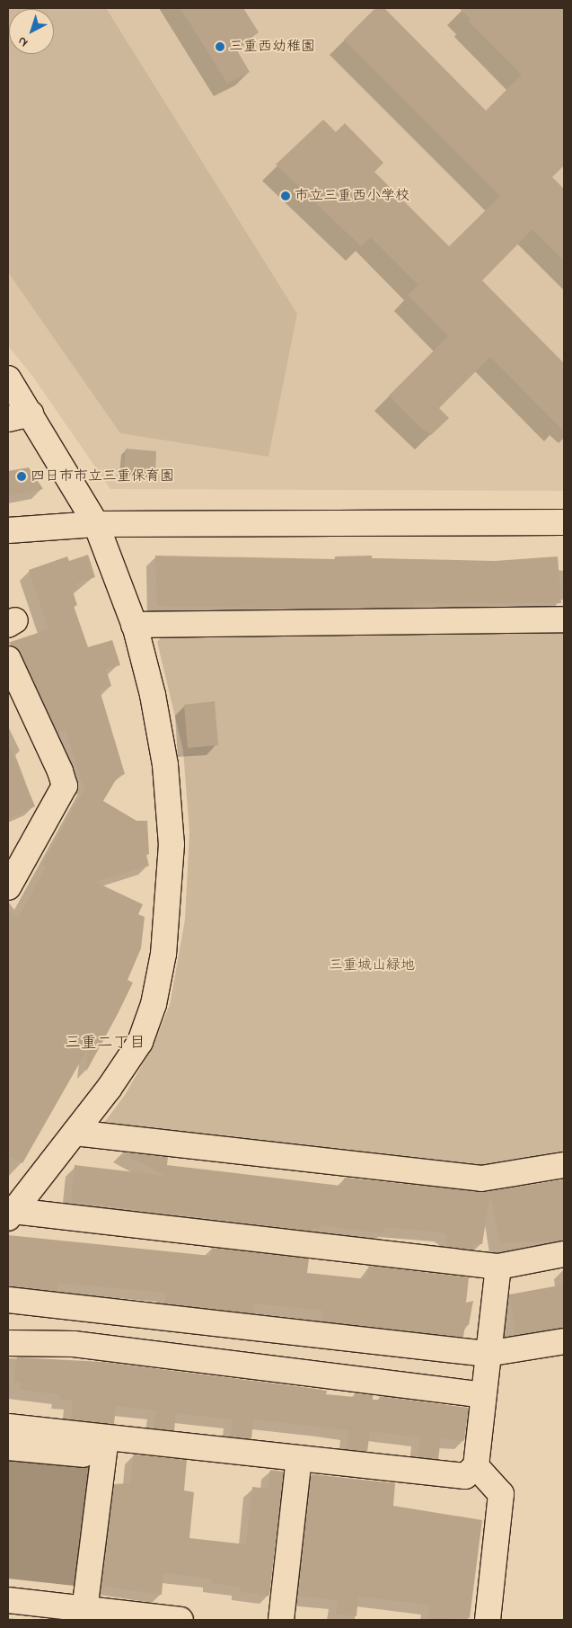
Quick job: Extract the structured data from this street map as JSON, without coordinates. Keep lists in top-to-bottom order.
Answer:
{
  "districts": ["三重二丁目"],
  "parks": ["三重城山緑地"],
  "places": ["三重西幼稚園", "市立三重西小学校", "四日市市立三重保育園"],
  "north": "bottom left"
}
